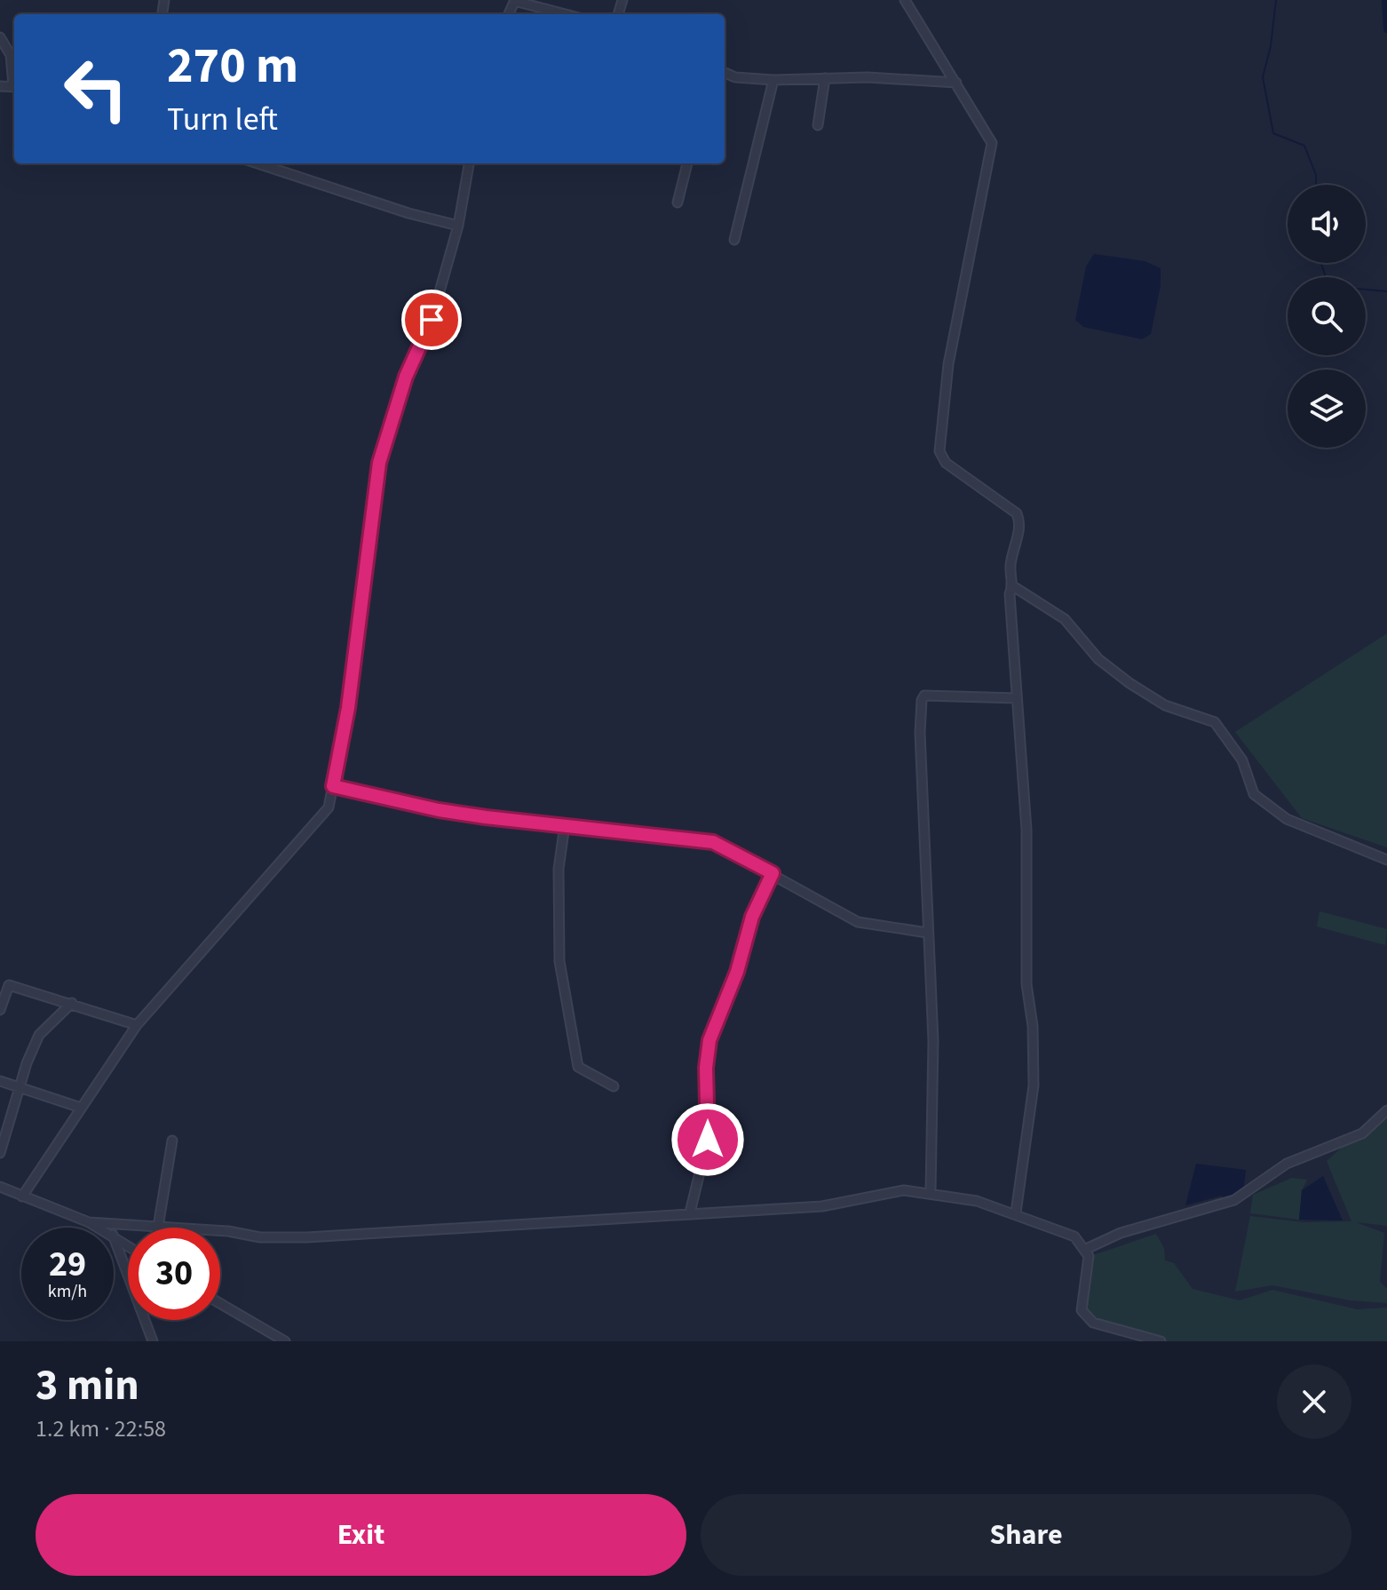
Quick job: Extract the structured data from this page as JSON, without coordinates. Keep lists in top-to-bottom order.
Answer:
{
  "page": {
    "turn": ["270 m", "Turn left"],
    "speed": "29 km/h",
    "limit": "30",
    "heading": ["3 min", "1.2 km · 22:58"],
    "buttons": ["Exit", "Share"]
  }
}
